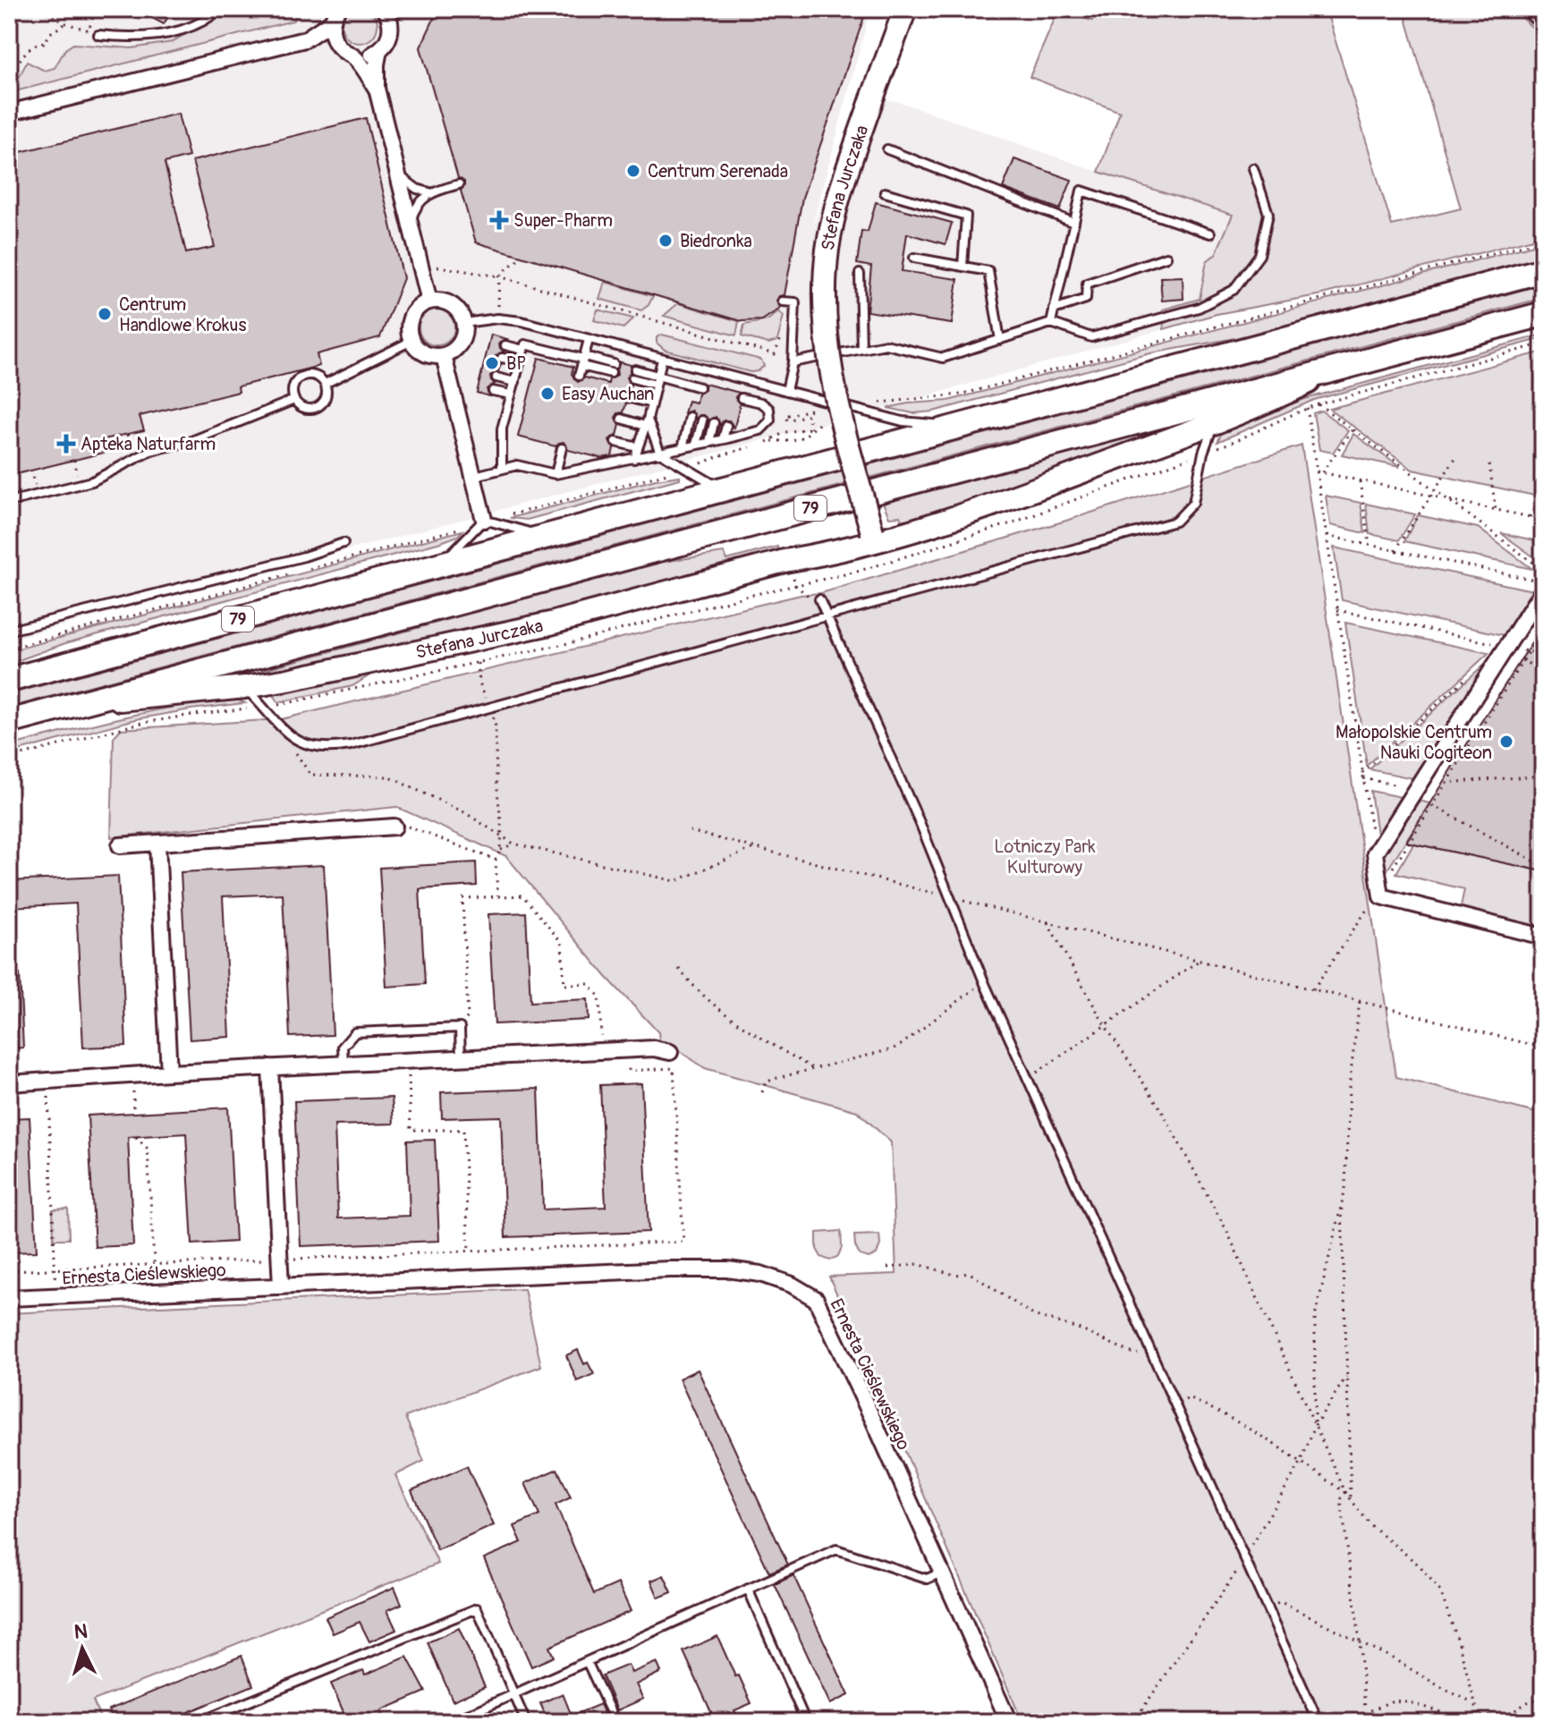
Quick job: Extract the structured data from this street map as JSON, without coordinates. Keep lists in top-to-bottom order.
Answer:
{
  "streets": {
    "main road": ["79"],
    "street": ["Stefana Jurczaka", "Ernesta Cieślewskiego"]
  },
  "crossings": [
    ["Stefana Jurczaka", "79"]
  ],
  "parks": ["Lotniczy Park Kulturowy"],
  "places": {
    "other": [
      "Centrum Serenada",
      "Biedronka",
      "Centrum Handlowe Krokus",
      "BP",
      "Easy Auchan",
      "Małopolskie Centrum Nauki Cogiteon"
    ],
    "health": ["Super-Pharm", "Apteka Naturfarm"]
  },
  "north": "top"
}
